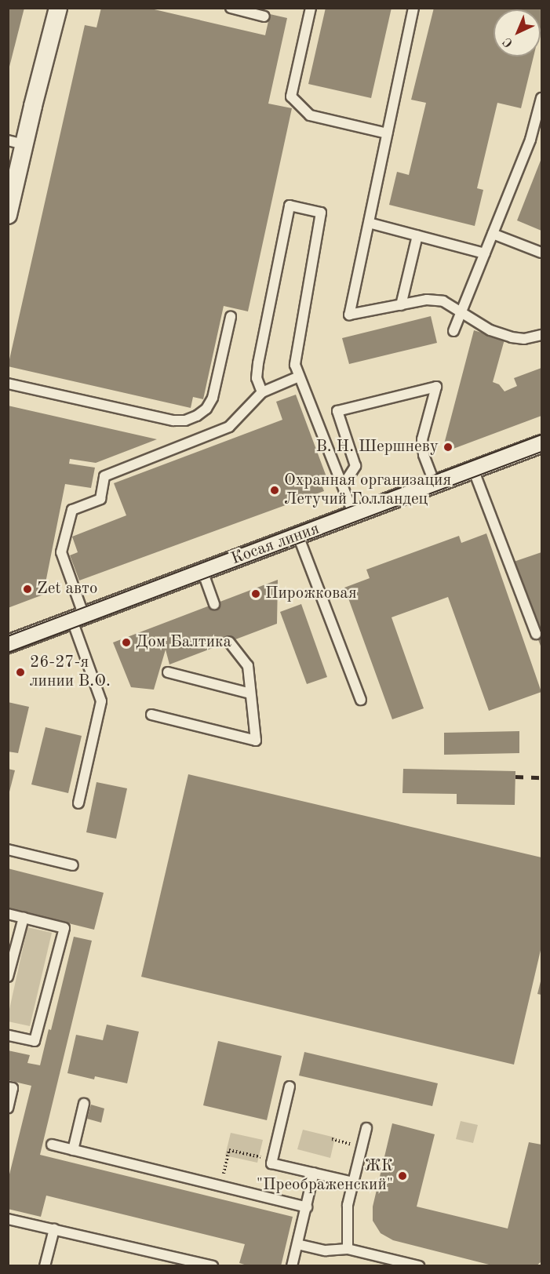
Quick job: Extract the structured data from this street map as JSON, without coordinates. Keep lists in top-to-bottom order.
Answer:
{
  "streets": {
    "street": ["Косая линия"]
  },
  "places": [
    "В. Н. Шершневу",
    "Охранная организация Летучий Голландец",
    "Zet авто",
    "Пирожковая",
    "Дом Балтика",
    "26-27-я линии В.О.",
    "ЖК \"Преображенский\""
  ],
  "north": "bottom left"
}
